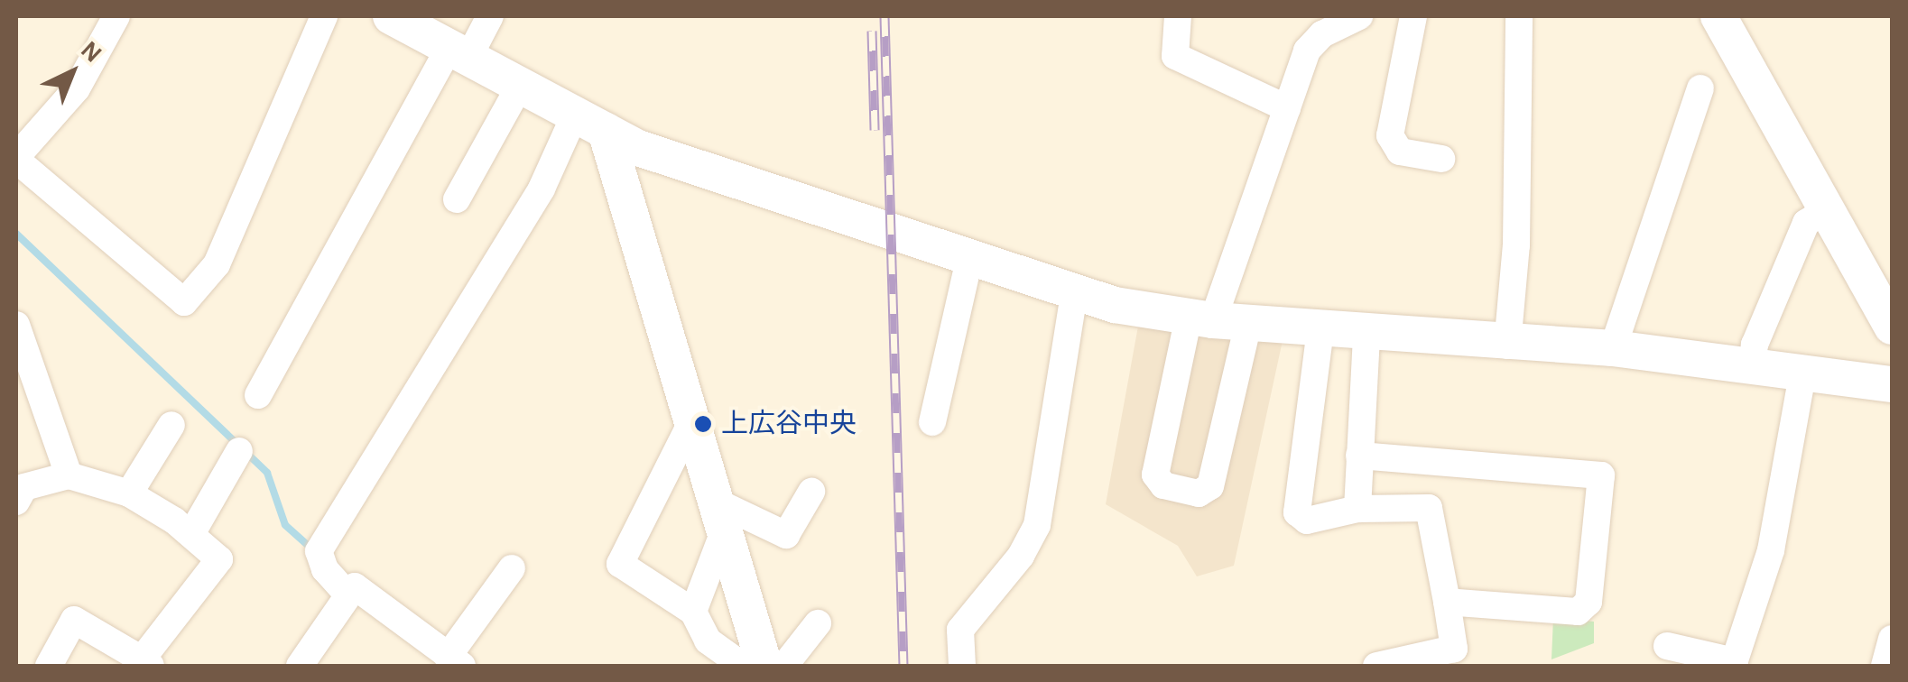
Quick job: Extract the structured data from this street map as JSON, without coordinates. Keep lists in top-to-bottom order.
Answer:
{
  "places": ["上広谷中央"],
  "north": "top right"
}
